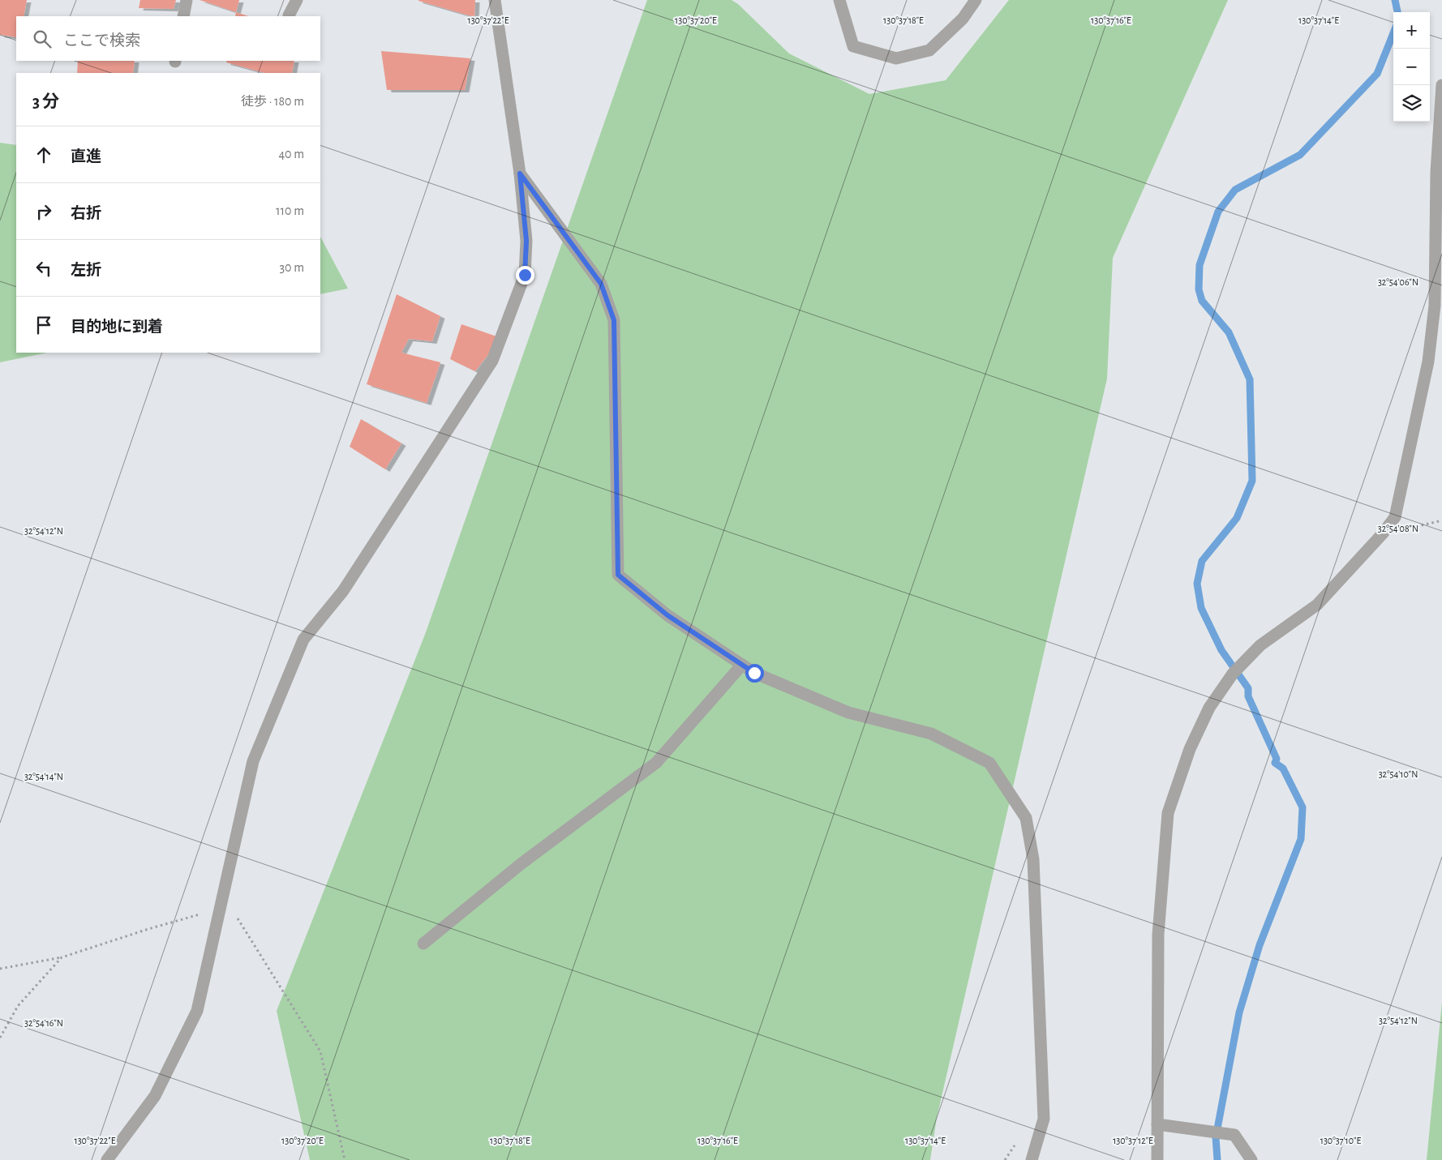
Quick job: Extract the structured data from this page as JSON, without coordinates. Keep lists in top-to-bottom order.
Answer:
{
  "page": {
    "map_buttons": ["+", "−"],
    "search": "ここで検索",
    "heading": ["3 分", "徒歩 · 180 m"],
    "list": [
      ["直進", "40 m"],
      ["右折", "110 m"],
      ["左折", "30 m"],
      "目的地に到着"
    ]
  },
  "coordinates": [
    "130°37'22\"E",
    "130°37'20\"E",
    "130°37'18\"E",
    "130°37'16\"E",
    "130°37'14\"E",
    "32°54'06\"N",
    "32°54'08\"N",
    "32°54'12\"N",
    "32°54'10\"N",
    "32°54'14\"N",
    "32°54'16\"N",
    "130°37'12\"E",
    "130°37'10\"E"
  ]
}
